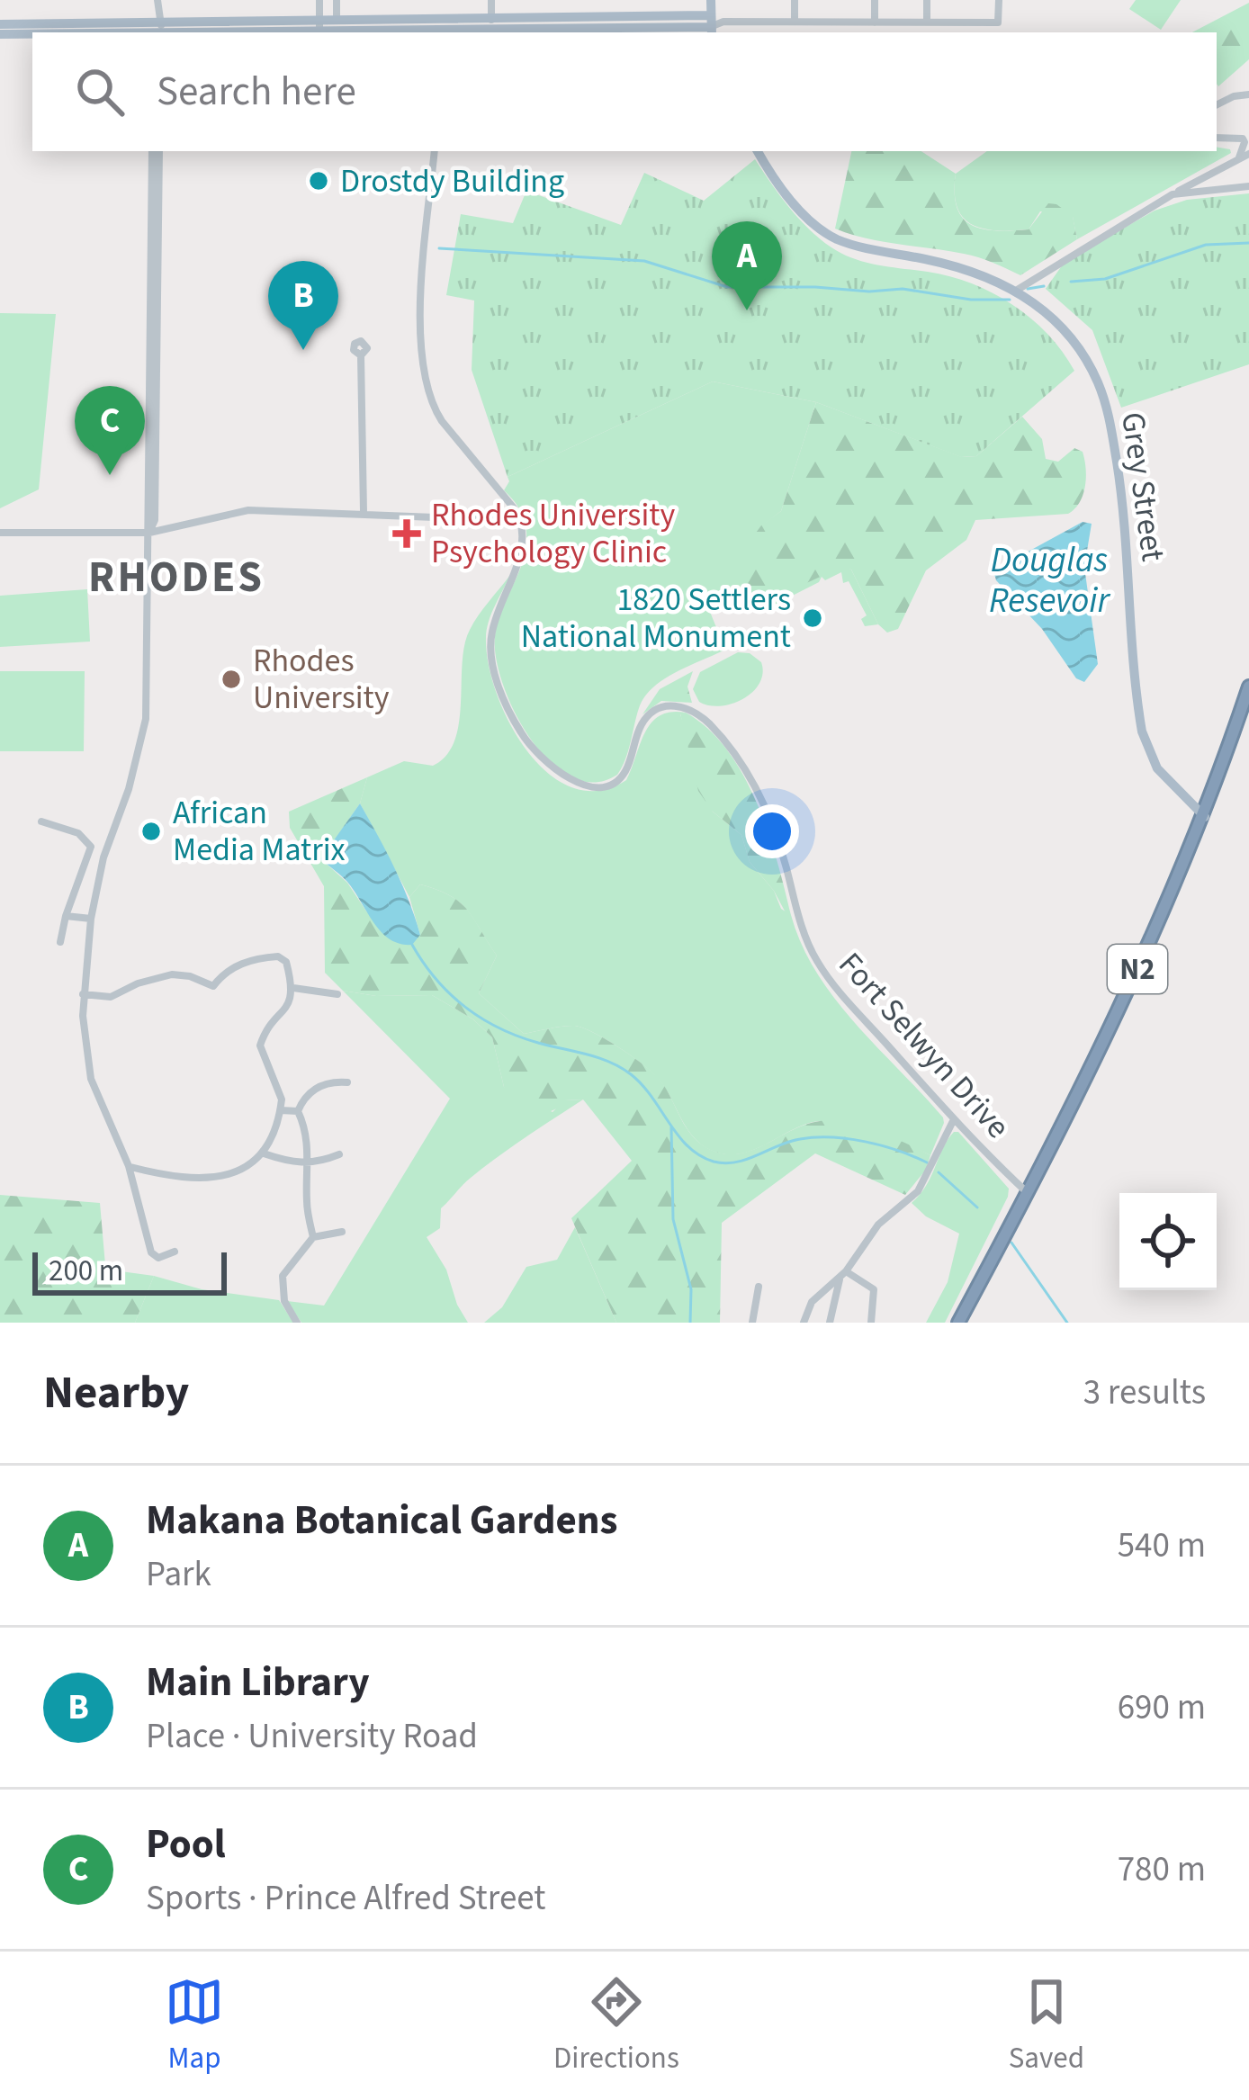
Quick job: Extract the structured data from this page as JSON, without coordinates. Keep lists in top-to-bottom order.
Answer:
{
  "streets": {
    "highway": ["N2"],
    "main road": ["Grey Street"],
    "street": ["Fort Selwyn Drive"]
  },
  "crossings": [
    ["Grey Street", "N2"],
    ["N2", "Fort Selwyn Drive"]
  ],
  "districts": ["RHODES"],
  "water": ["Douglas Resevoir"],
  "places": {
    "other": [
      "Drostdy Building",
      "1820 Settlers National Monument",
      "Rhodes University",
      "African Media Matrix"
    ],
    "health": ["Rhodes University Psychology Clinic"]
  },
  "scale_bar": "200 m",
  "page": {
    "search": "Search here",
    "pins": ["A", "B", "C"],
    "scale": "200 m",
    "heading": ["Nearby", "3 results"],
    "list": [
      {
        "mark": "A",
        "name": "Makana Botanical Gardens",
        "note": "Park",
        "value": "540 m"
      },
      {
        "mark": "B",
        "name": "Main Library",
        "note": "Place · University Road",
        "value": "690 m"
      },
      {
        "mark": "C",
        "name": "Pool",
        "note": "Sports · Prince Alfred Street",
        "value": "780 m"
      }
    ],
    "nav": ["Map", "Directions", "Saved"]
  }
}
